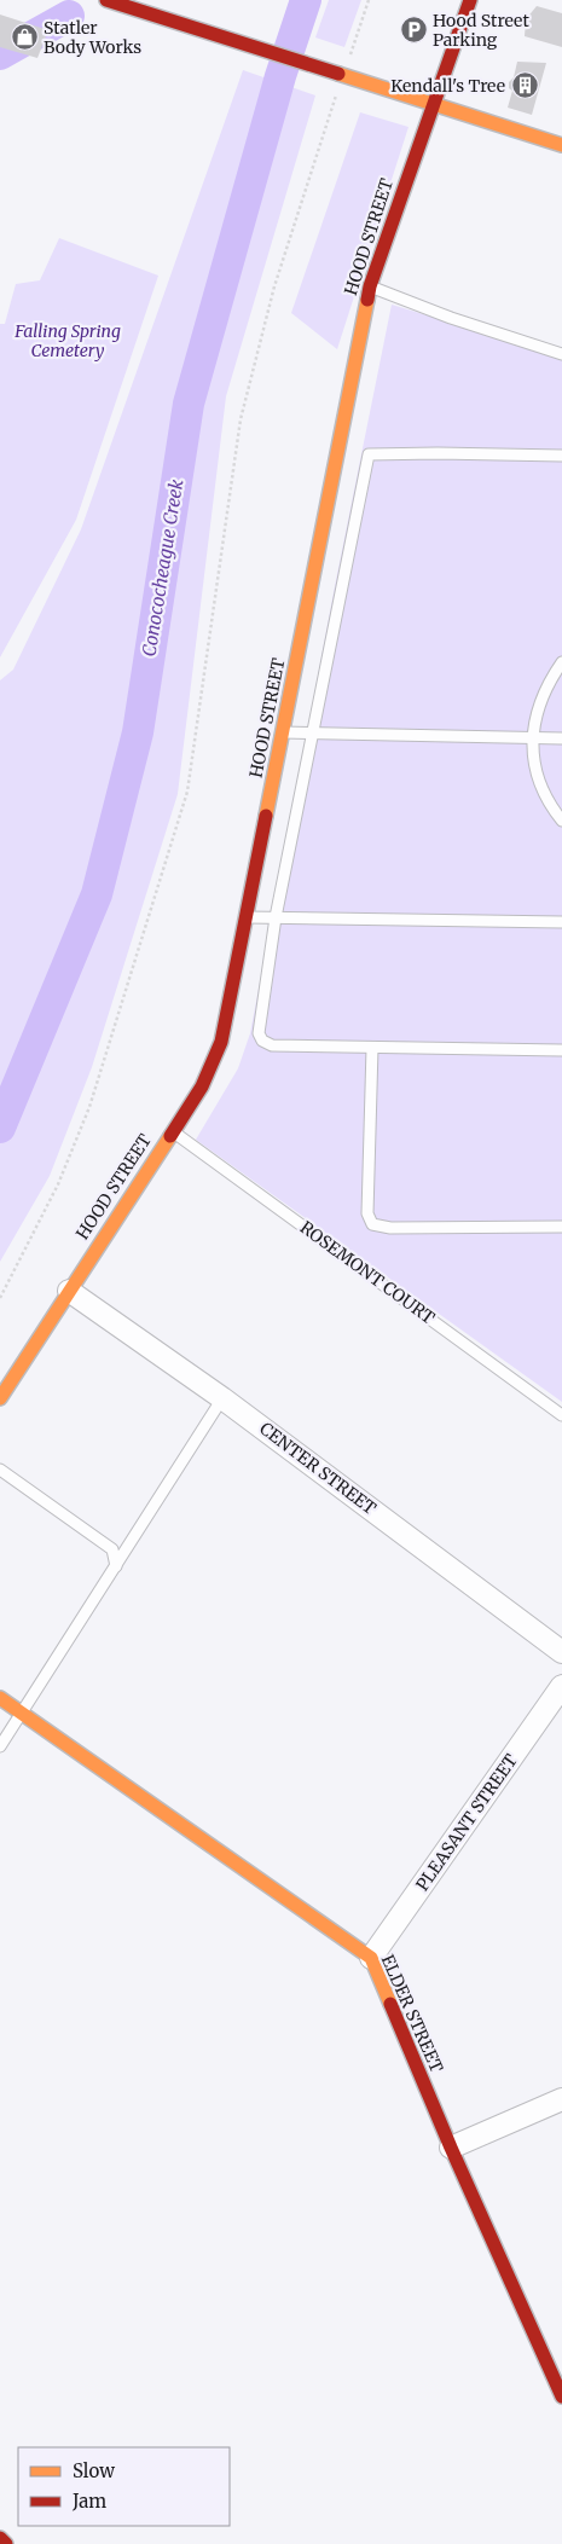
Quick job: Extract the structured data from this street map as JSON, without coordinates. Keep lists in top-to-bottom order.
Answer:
{
  "streets": {
    "street": [
      "HOOD STREET",
      "CENTER STREET",
      "PLEASANT STREET",
      "ELDER STREET"
    ],
    "lane": ["ROSEMONT COURT"]
  },
  "crossings": [
    ["HOOD STREET", "ROSEMONT COURT"],
    ["HOOD STREET", "CENTER STREET"],
    ["PLEASANT STREET", "ELDER STREET"]
  ],
  "water": ["Conococheague Creek"],
  "parks": ["Falling Spring Cemetery"],
  "places": {
    "parking": ["Hood Street Parking"],
    "shop": ["Statler Body Works"],
    "building": ["Kendall's Tree"]
  },
  "legend": ["Slow", "Jam"]
}
